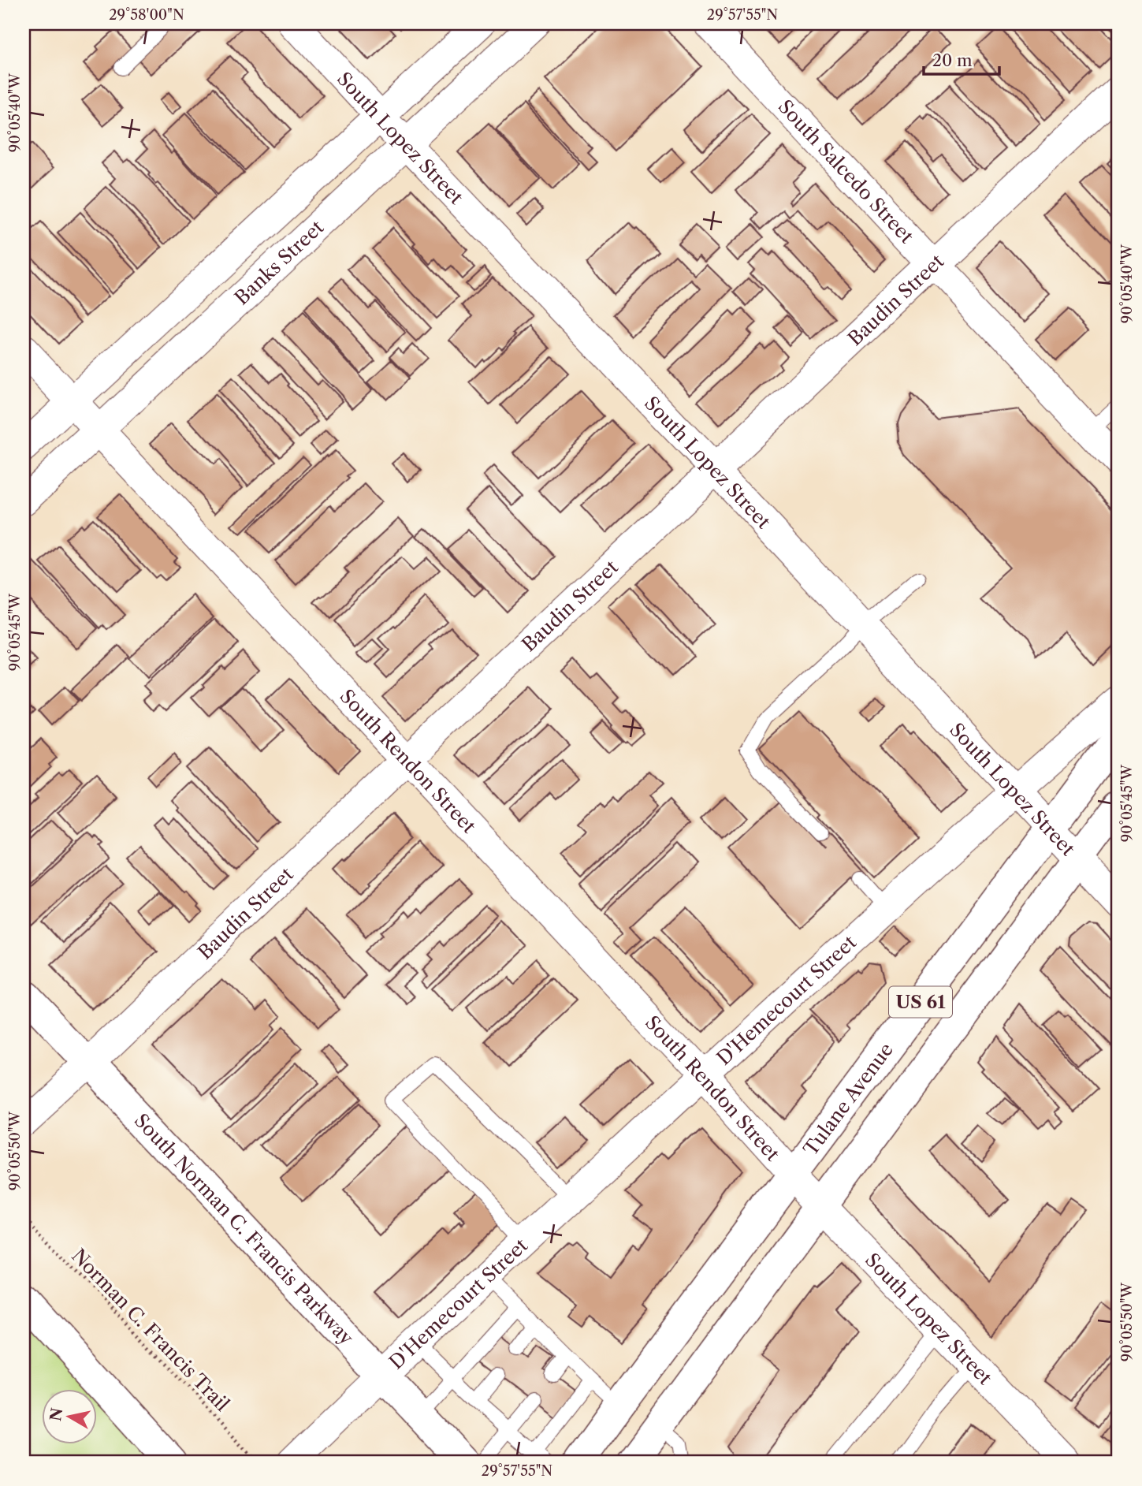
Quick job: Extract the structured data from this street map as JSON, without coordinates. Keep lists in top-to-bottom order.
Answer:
{
  "streets": {
    "main road": ["US 61", "Tulane Avenue", "South Norman C. Francis Parkway"],
    "street": [
      "South Lopez Street",
      "South Salcedo Street",
      "Banks Street",
      "Baudin Street",
      "South Rendon Street",
      "D'Hemecourt Street"
    ],
    "path": ["Norman C. Francis Trail"]
  },
  "crossings": [
    ["South Lopez Street", "Banks Street"],
    ["South Lopez Street", "Baudin Street"],
    ["South Lopez Street", "South Rendon Street"],
    ["South Lopez Street", "D'Hemecourt Street"],
    ["South Lopez Street", "US 61"],
    ["South Lopez Street", "Tulane Avenue"],
    ["South Salcedo Street", "Baudin Street"],
    ["Banks Street", "South Rendon Street"],
    ["Baudin Street", "South Rendon Street"],
    ["Baudin Street", "South Norman C. Francis Parkway"],
    ["South Rendon Street", "D'Hemecourt Street"],
    ["South Rendon Street", "Tulane Avenue"],
    ["D'Hemecourt Street", "South Norman C. Francis Parkway"]
  ],
  "scale_bar": "20 m",
  "north": "left",
  "coordinates": [
    "29°58'00\"N",
    "29°57'55\"N",
    "90°05'40\"W",
    "90°05'45\"W",
    "90°05'50\"W"
  ]
}
